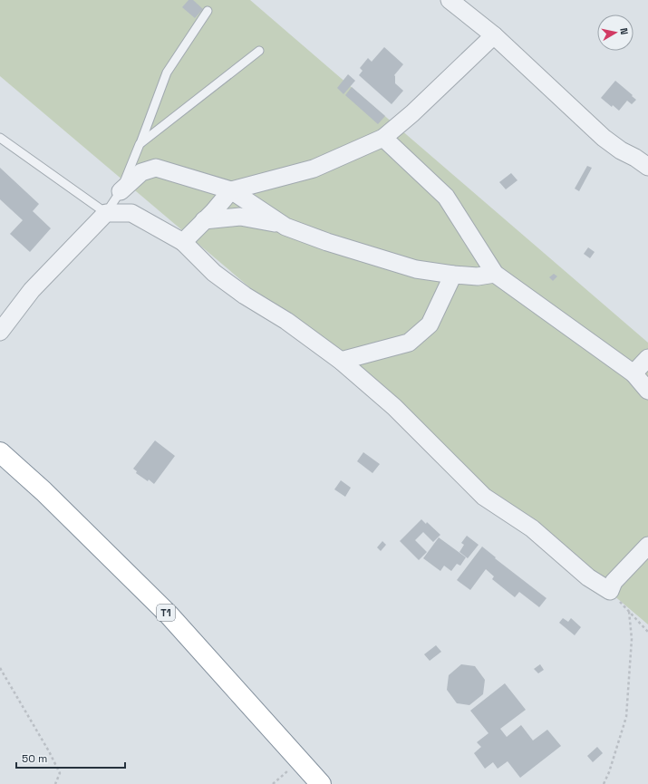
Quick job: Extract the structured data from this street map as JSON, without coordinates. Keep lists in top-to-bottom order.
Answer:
{
  "streets": {
    "highway": ["T1"]
  },
  "scale_bar": "50 m",
  "north": "right"
}
